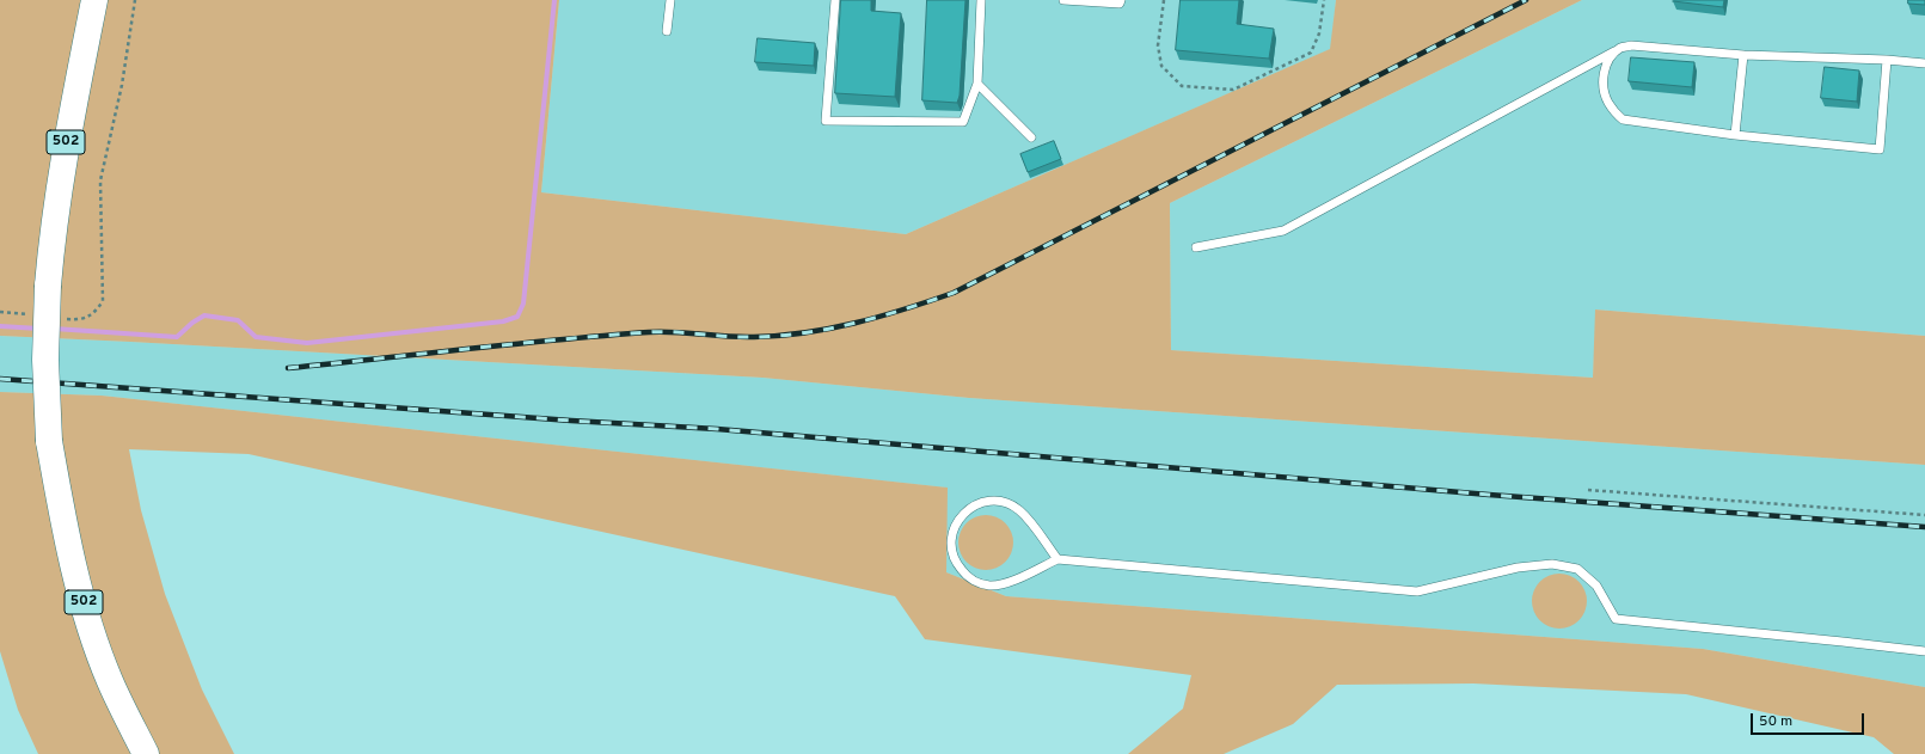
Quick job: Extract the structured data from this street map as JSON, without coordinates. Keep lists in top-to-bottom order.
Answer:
{
  "streets": {
    "main road": ["502"]
  },
  "scale_bar": "50 m"
}
